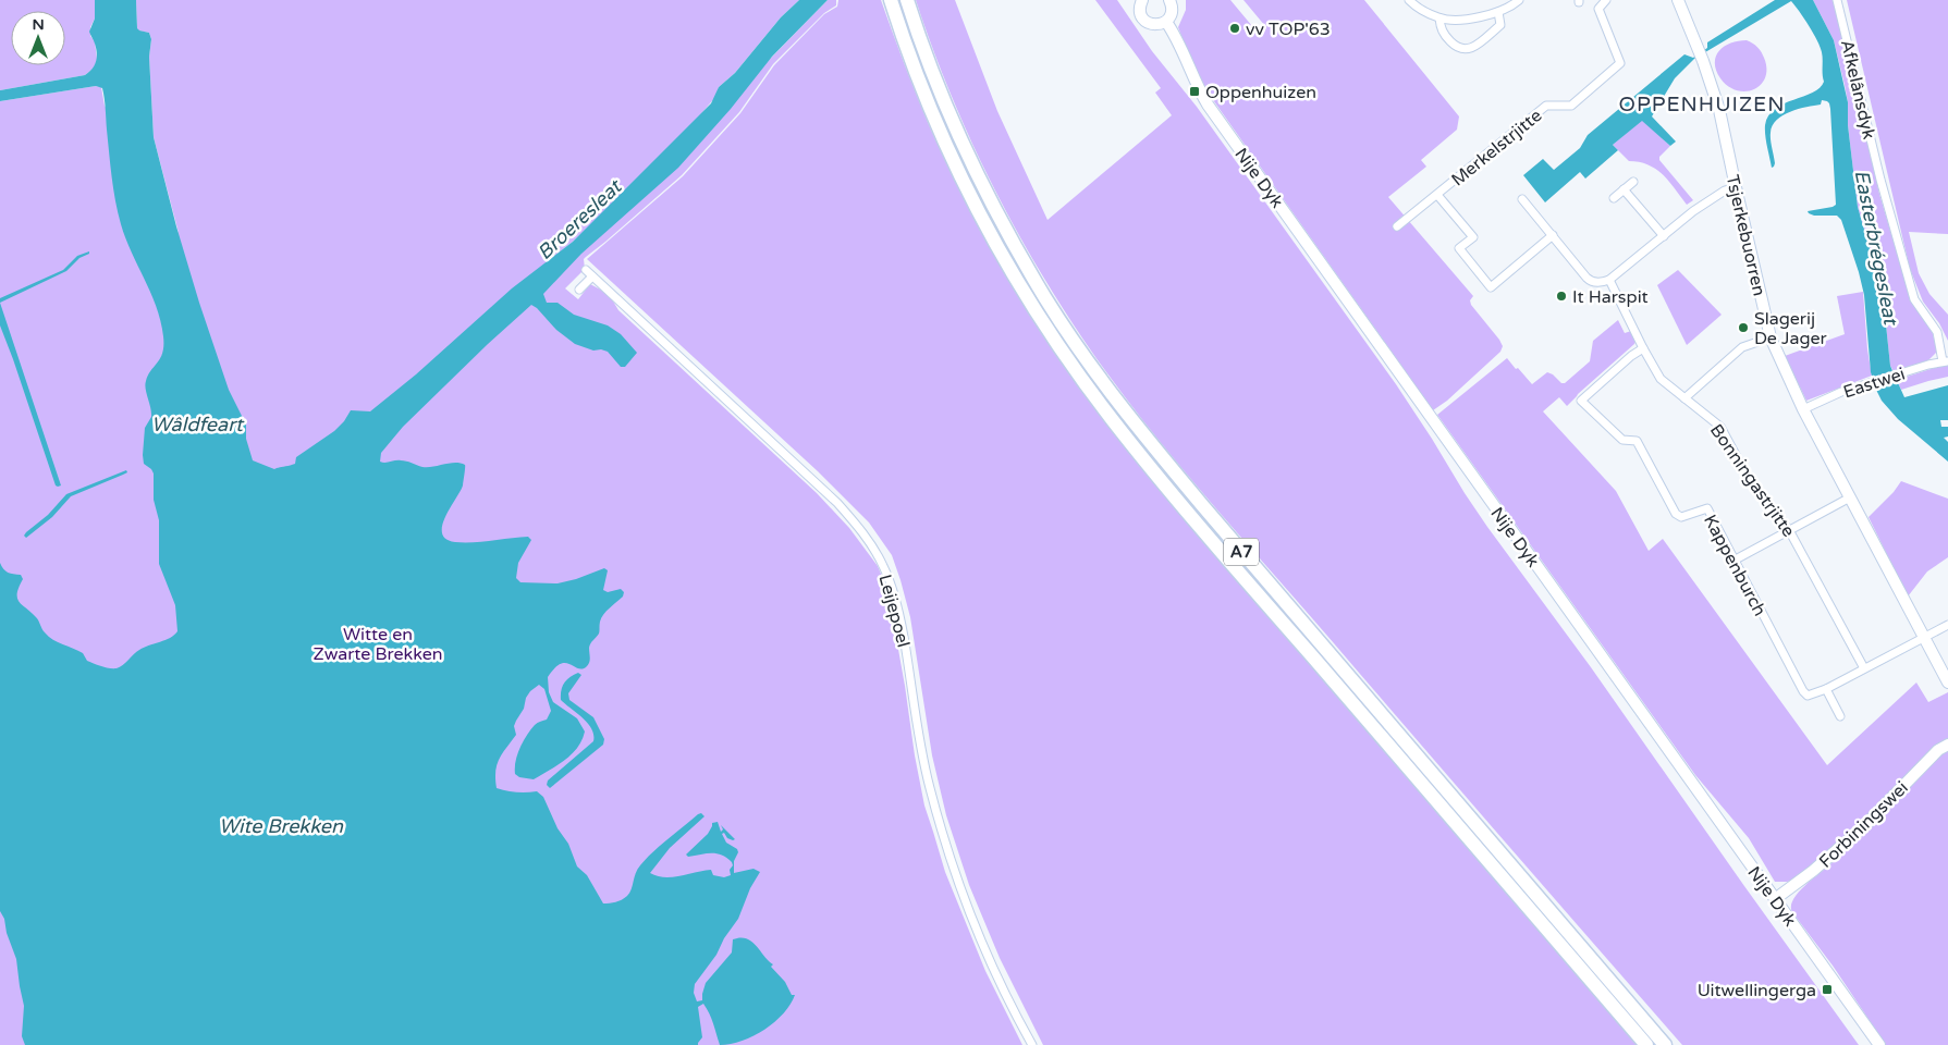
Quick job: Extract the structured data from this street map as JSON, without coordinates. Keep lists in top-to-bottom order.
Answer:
{
  "streets": {
    "highway": ["A7"],
    "street": [
      "Afkelânsdyk",
      "Merkelstrjitte",
      "Nije Dyk",
      "Tsjerkebuorren",
      "Eastwei",
      "Bonningastrjitte",
      "Kappenburch",
      "Leijepoel",
      "Forbiningswei"
    ]
  },
  "crossings": [
    ["Afkelânsdyk", "Eastwei"],
    ["Nije Dyk", "Forbiningswei"],
    ["Tsjerkebuorren", "Eastwei"],
    ["Bonningastrjitte", "Kappenburch"]
  ],
  "districts": ["OPPENHUIZEN"],
  "water": [
    "Broeresleat",
    "Easterbrégesleat",
    "Wâldfeart",
    "Wite Brekken"
  ],
  "parks": ["Witte en Zwarte Brekken"],
  "places": {
    "other": ["vv TOP'63", "It Harspit", "Slagerij De Jager"],
    "transit": ["Oppenhuizen", "Uitwellingerga"]
  },
  "north": "top"
}
